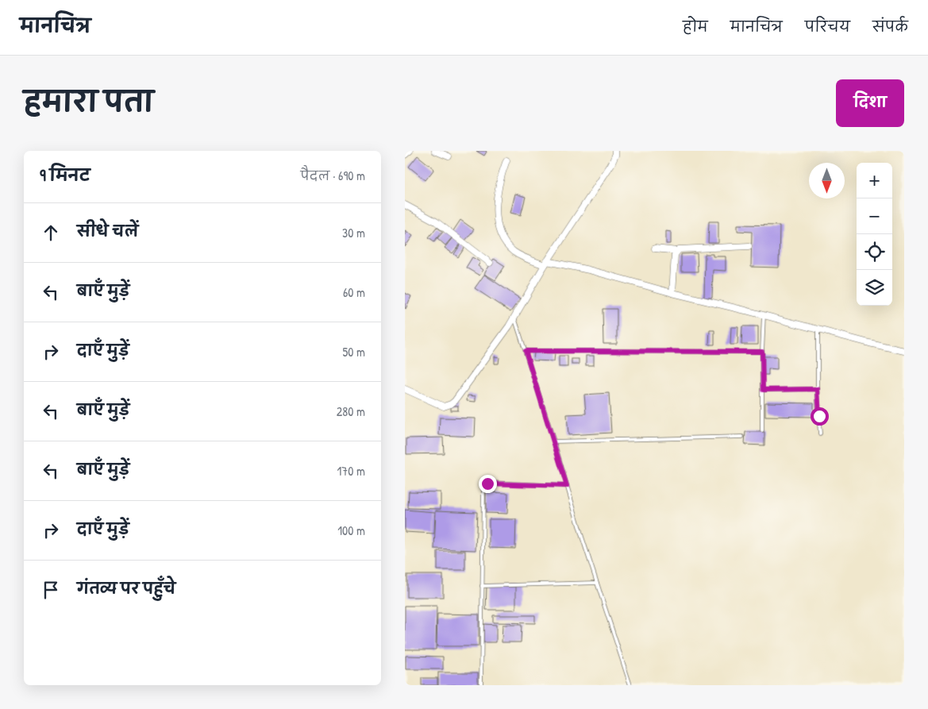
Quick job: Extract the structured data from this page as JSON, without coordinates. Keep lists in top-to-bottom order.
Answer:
{
  "north": "bottom",
  "page": {
    "header": "मानचित्र",
    "nav": [
      "होम",
      "मानचित्र",
      "परिचय",
      "संपर्क"
    ],
    "title": "हमारा पता",
    "buttons": "दिशा",
    "heading": ["9 मिनट", "पैदल · 690 m"],
    "map_buttons": ["+", "−"],
    "list": [
      ["सीधे चलें", "30 m"],
      ["बाएँ मुड़ें", "60 m"],
      ["दाएँ मुड़ें", "50 m"],
      ["बाएँ मुड़ें", "280 m"],
      ["बाएँ मुड़ें", "170 m"],
      ["दाएँ मुड़ें", "100 m"],
      "गंतव्य पर पहुँचे"
    ]
  }
}
